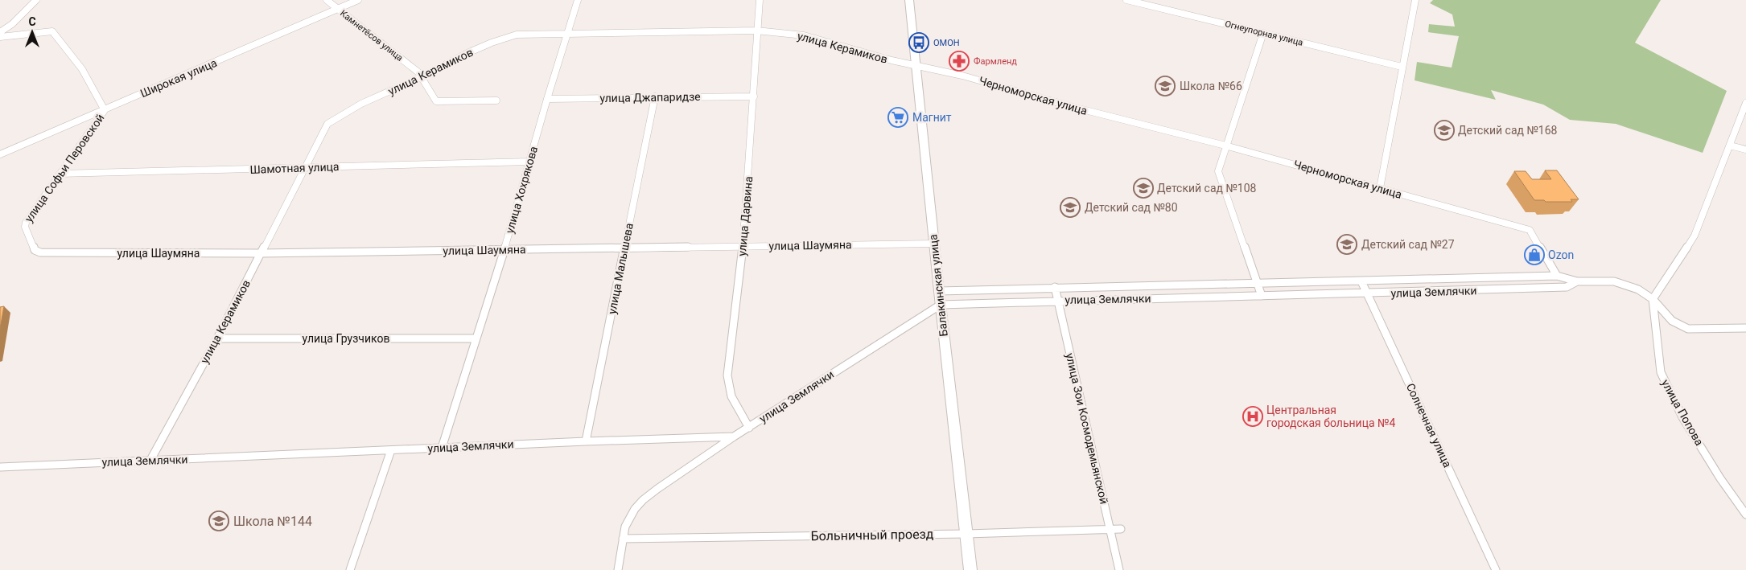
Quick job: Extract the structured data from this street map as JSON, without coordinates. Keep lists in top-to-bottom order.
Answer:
{
  "streets": {
    "main road": ["Балакинская улица"],
    "street": [
      "Огнеупорная улица",
      "Камнетёсов улица",
      "улица Керамиков",
      "Широкая улица",
      "Черноморская улица",
      "улица Джапаридзе",
      "улица Софьи Перовской",
      "Шамотная улица",
      "улица Хохрякова",
      "улица Дарвина",
      "улица Шаумяна",
      "улица Малышева",
      "улица Землячки",
      "улица Грузчиков",
      "улица Попова",
      "Солнечная улица",
      "улица Зои Космодемьянской",
      "Больничный проезд"
    ]
  },
  "crossings": [
    ["Камнетёсов улица", "улица Керамиков"],
    ["Камнетёсов улица", "Широкая улица"],
    ["улица Керамиков", "Черноморская улица"],
    ["улица Керамиков", "Шамотная улица"],
    ["улица Керамиков", "улица Хохрякова"],
    ["улица Керамиков", "улица Дарвина"],
    ["улица Керамиков", "улица Шаумяна"],
    ["улица Керамиков", "Балакинская улица"],
    ["улица Керамиков", "улица Землячки"],
    ["улица Керамиков", "улица Грузчиков"],
    ["Широкая улица", "улица Софьи Перовской"],
    ["Черноморская улица", "Балакинская улица"],
    ["Черноморская улица", "улица Землячки"],
    ["улица Джапаридзе", "улица Хохрякова"],
    ["улица Джапаридзе", "улица Дарвина"],
    ["улица Джапаридзе", "улица Малышева"],
    ["улица Софьи Перовской", "Шамотная улица"],
    ["улица Софьи Перовской", "улица Шаумяна"],
    ["Шамотная улица", "улица Хохрякова"],
    ["улица Хохрякова", "улица Шаумяна"],
    ["улица Хохрякова", "улица Землячки"],
    ["улица Хохрякова", "улица Грузчиков"],
    ["улица Дарвина", "улица Шаумяна"],
    ["улица Дарвина", "улица Землячки"],
    ["улица Шаумяна", "улица Малышева"],
    ["улица Шаумяна", "Балакинская улица"],
    ["улица Малышева", "улица Землячки"],
    ["Балакинская улица", "улица Землячки"],
    ["Балакинская улица", "Больничный проезд"],
    ["улица Землячки", "Солнечная улица"],
    ["улица Землячки", "улица Зои Космодемьянской"],
    ["улица Зои Космодемьянской", "Больничный проезд"]
  ],
  "places": {
    "bus stop": ["ОМОН"],
    "pharmacy": ["Фармленд"],
    "school or university": [
      "Школа №66",
      "Детский сад №168",
      "Детский сад №108",
      "Детский сад №80",
      "Детский сад №27",
      "Школа №144"
    ],
    "supermarket": ["Магнит"],
    "shop": ["Ozon"],
    "hospital": ["Центральная городская больница №4"]
  },
  "north": "top"
}
